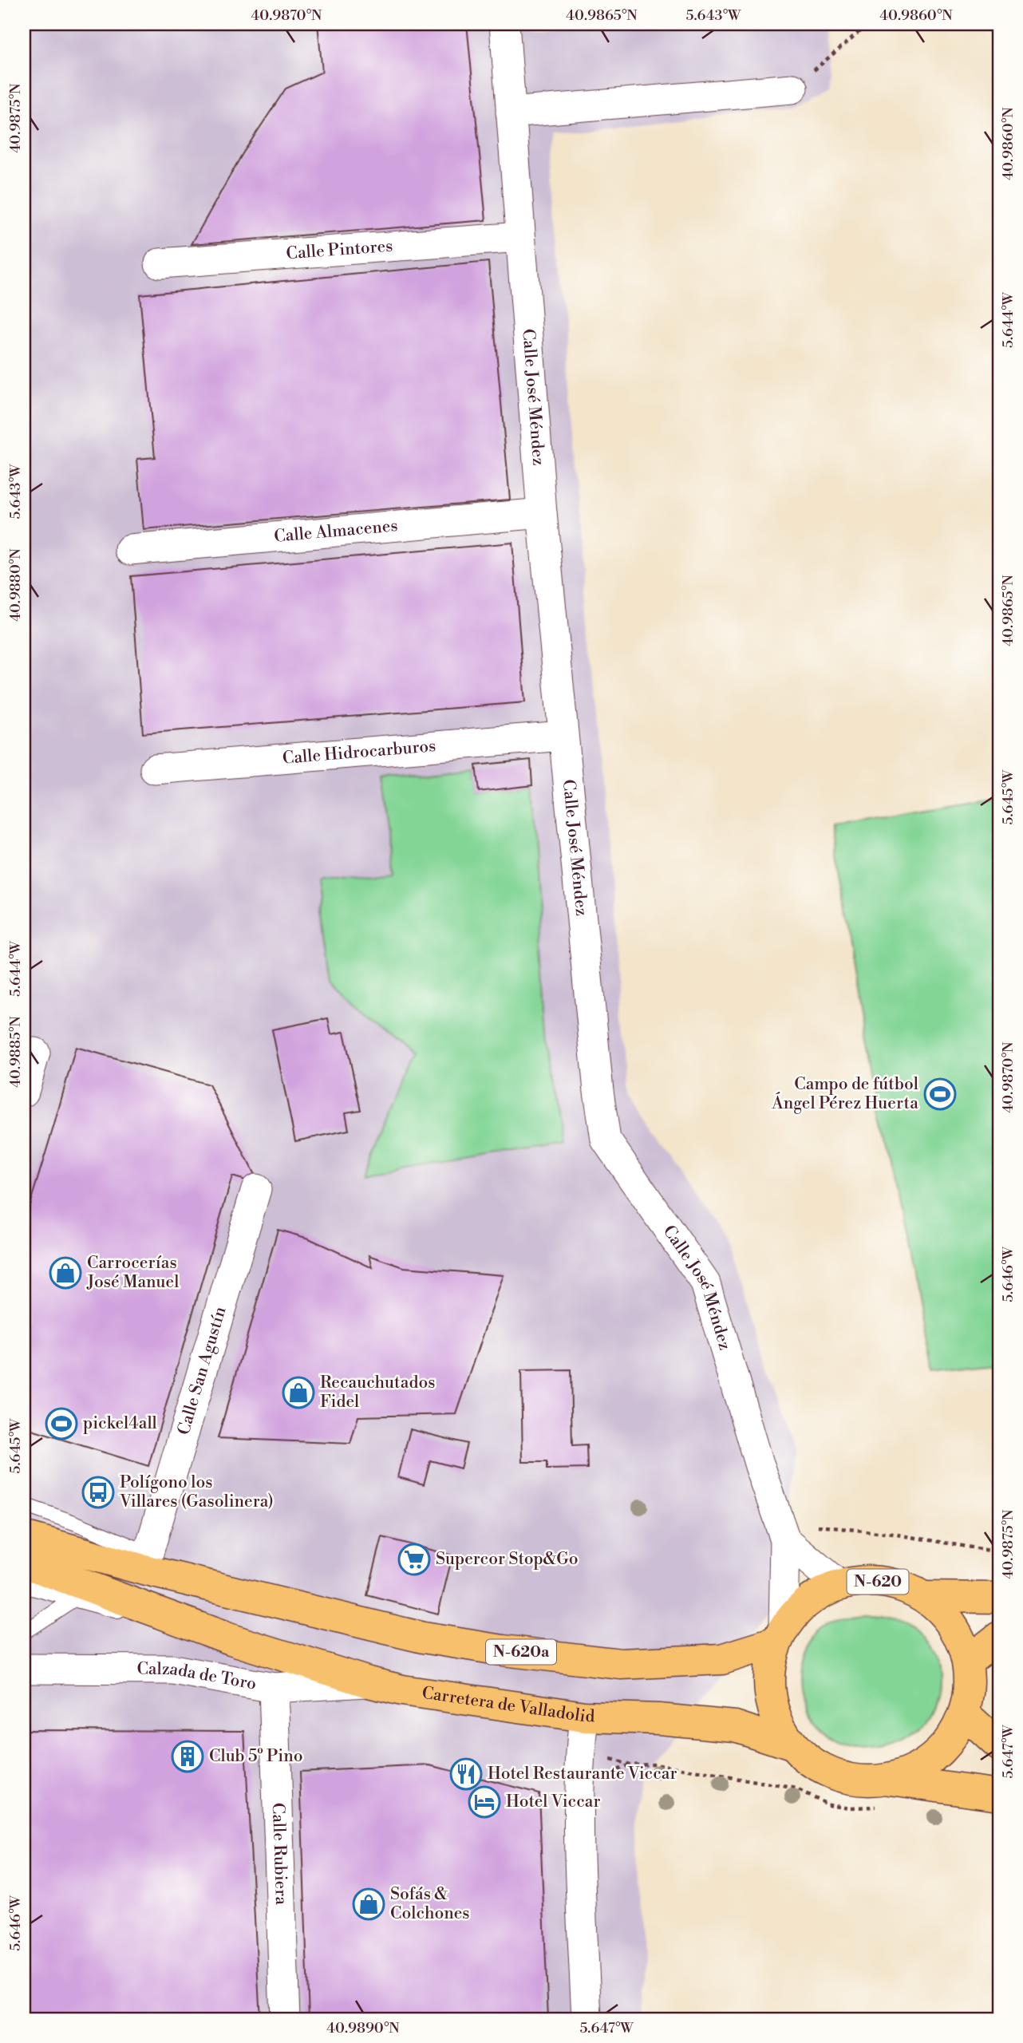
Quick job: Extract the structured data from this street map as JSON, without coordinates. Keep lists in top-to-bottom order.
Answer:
{
  "streets": {
    "main road": ["N-620", "N-620a", "Carretera de Valladolid"],
    "street": [
      "Calle Pintores",
      "Calle José Méndez",
      "Calle Almacenes",
      "Calle Hidrocarburos",
      "Calle San Agustín",
      "Calzada de Toro",
      "Calle Rubiera"
    ]
  },
  "crossings": [
    ["Calle Pintores", "Calle José Méndez"],
    ["Calle José Méndez", "Calle Almacenes"],
    ["Calle José Méndez", "Calle Hidrocarburos"],
    ["Calle José Méndez", "N-620"],
    ["Calle José Méndez", "N-620a"],
    ["N-620", "N-620a"],
    ["N-620", "Carretera de Valladolid"],
    ["Calzada de Toro", "Carretera de Valladolid"],
    ["Calzada de Toro", "Calle Rubiera"]
  ],
  "places": {
    "sports": ["Campo de fútbol Ángel Pérez Huerta", "pickel4all"],
    "shop": ["Carrocerías José Manuel", "Recauchutados Fidel", "Sofás & Colchones"],
    "bus stop": ["Polígono los Villares (Gasolinera)"],
    "supermarket": ["Supercor Stop&Go"],
    "building": ["Club 5º Pino"],
    "restaurant": ["Hotel Restaurante Viccar"],
    "hotel": ["Hotel Viccar"]
  },
  "coordinates": [
    "40.9870°N",
    "40.9865°N",
    "5.643°W",
    "40.9860°N",
    "40.9875°N",
    "5.644°W",
    "40.9880°N",
    "5.645°W",
    "40.9885°N",
    "5.646°W",
    "5.647°W",
    "40.9890°N"
  ]
}
